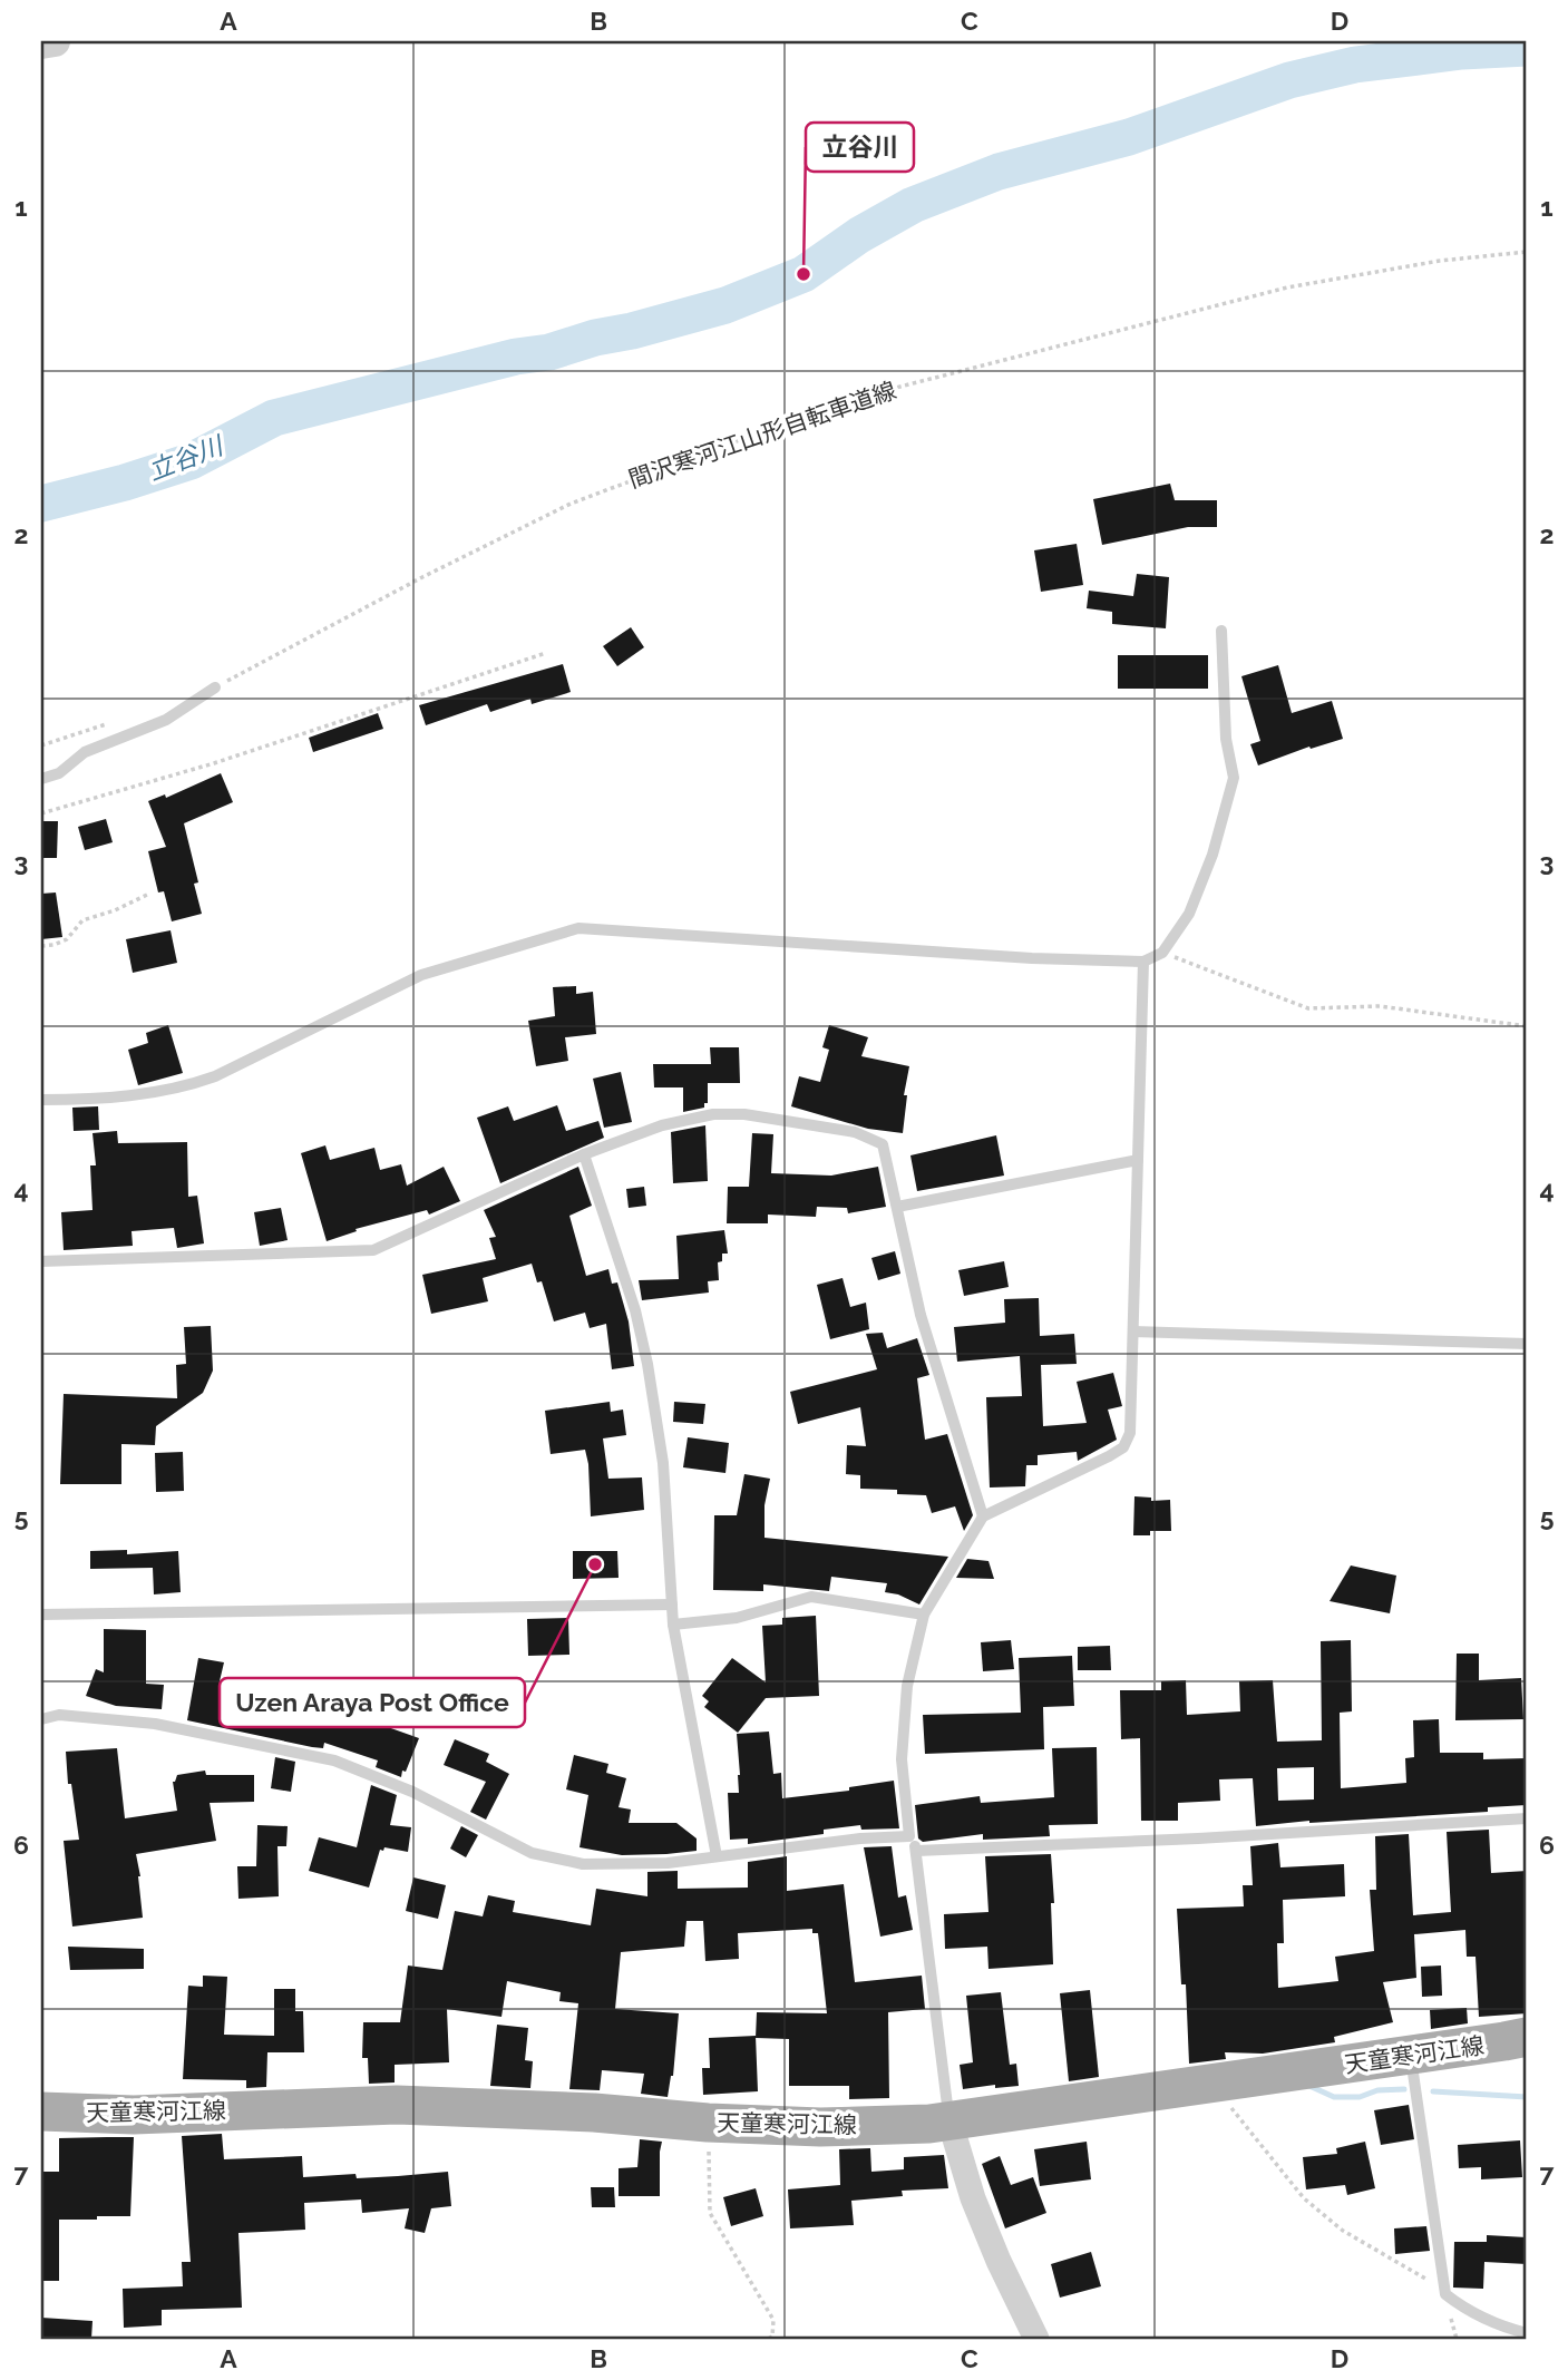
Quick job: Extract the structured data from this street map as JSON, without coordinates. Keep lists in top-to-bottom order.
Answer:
{
  "streets": {
    "main road": ["天童寒河江線"],
    "path": ["間沢寒河江山形自転車道線"]
  },
  "water": ["立谷川"],
  "places": ["立谷川", "Uzen Araya Post Office"],
  "grid": {
    "columns": [
      "A",
      "B",
      "C",
      "D"
    ],
    "rows": [
      "1",
      "2",
      "3",
      "4",
      "5",
      "6",
      "7"
    ]
  }
}
